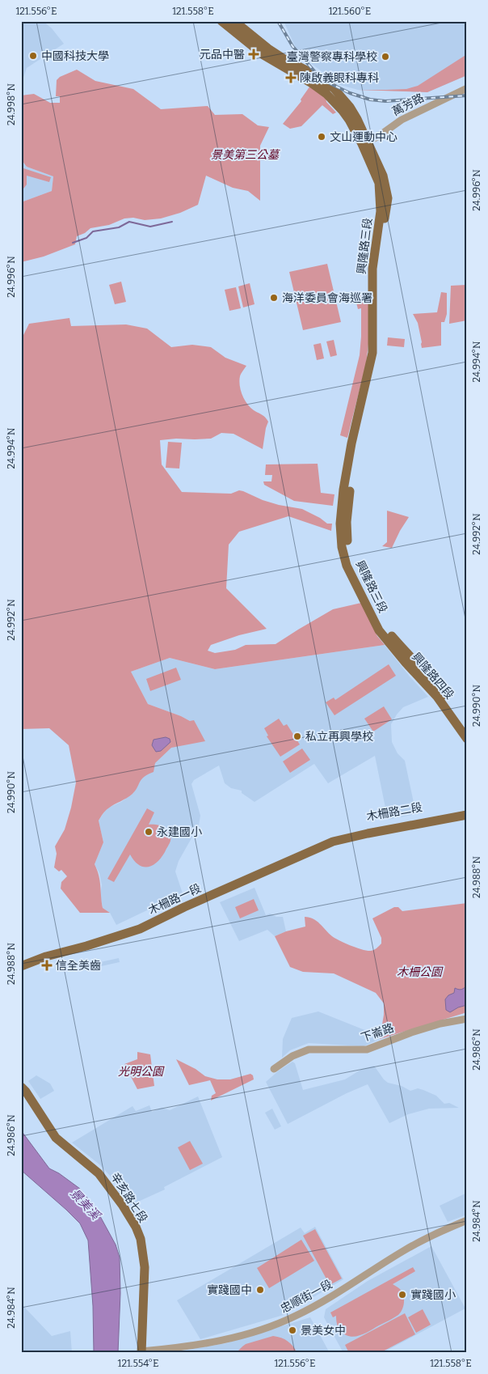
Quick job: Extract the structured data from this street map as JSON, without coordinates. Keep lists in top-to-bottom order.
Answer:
{
  "streets": {
    "main road": [
      "興隆路三段",
      "興隆路四段",
      "木柵路二段",
      "木柵路一段",
      "辛亥路七段"
    ],
    "street": ["萬芳路", "下崙路", "忠順街一段"]
  },
  "crossings": [
    ["萬芳路", "興隆路三段"],
    ["興隆路三段", "興隆路四段"],
    ["木柵路二段", "木柵路一段"],
    ["辛亥路七段", "忠順街一段"]
  ],
  "water": ["景美溪"],
  "parks": ["景美第三公墓", "木柵公園", "光明公園"],
  "places": {
    "health": ["元品中醫", "陳啟義眼科專科", "信全美齒"],
    "other": [
      "中國科技大學",
      "臺灣警察專科學校",
      "文山運動中心",
      "海洋委員會海巡署",
      "私立再興學校",
      "永建國小",
      "實踐國中",
      "實踐國小",
      "景美女中"
    ]
  },
  "coordinates": [
    "121.556°E",
    "121.558°E",
    "121.560°E",
    "24.998°N",
    "24.996°N",
    "24.994°N",
    "24.992°N",
    "24.990°N",
    "24.988°N",
    "24.986°N",
    "24.984°N",
    "121.554°E"
  ]
}
